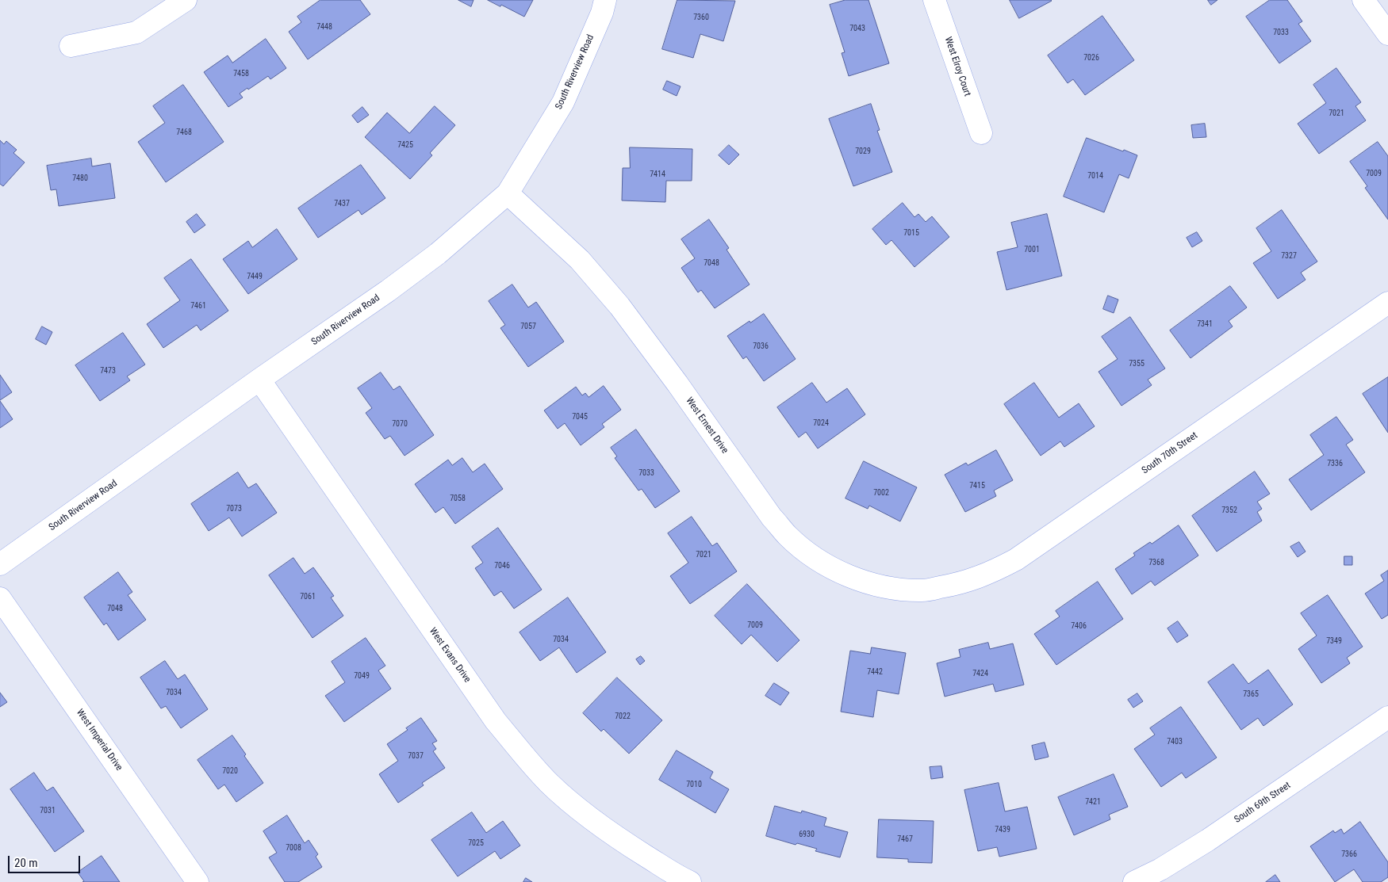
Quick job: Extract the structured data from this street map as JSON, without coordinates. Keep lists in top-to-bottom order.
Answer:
{
  "streets": {
    "street": [
      "West Elroy Court",
      "South Riverview Road",
      "West Ernest Drive",
      "South 70th Street",
      "West Evans Drive",
      "West Imperial Drive",
      "South 69th Street"
    ]
  },
  "crossings": [
    ["South Riverview Road", "West Ernest Drive"],
    ["South Riverview Road", "West Evans Drive"],
    ["West Ernest Drive", "South 70th Street"]
  ],
  "house_numbers": [
    "7360",
    "7448",
    "7043",
    "7033",
    "7026",
    "7458",
    "7021",
    "7468",
    "7425",
    "7029",
    "7009",
    "7414",
    "7014",
    "7480",
    "7437",
    "7015",
    "7001",
    "7327",
    "7048",
    "7449",
    "7461",
    "7341",
    "7057",
    "7036",
    "7355",
    "7473",
    "7045",
    "7024",
    "7070",
    "7336",
    "7033",
    "7415",
    "7002",
    "7058",
    "7073",
    "7352",
    "7021",
    "7368",
    "7046",
    "7061",
    "7048",
    "7009",
    "7406",
    "7034",
    "7349",
    "7442",
    "7424",
    "7049",
    "7034",
    "7365",
    "7022",
    "7403",
    "7037",
    "7020",
    "7010",
    "7421",
    "7031",
    "7439",
    "6930",
    "7467",
    "7025",
    "7008",
    "7366"
  ],
  "scale_bar": "20 m"
}
